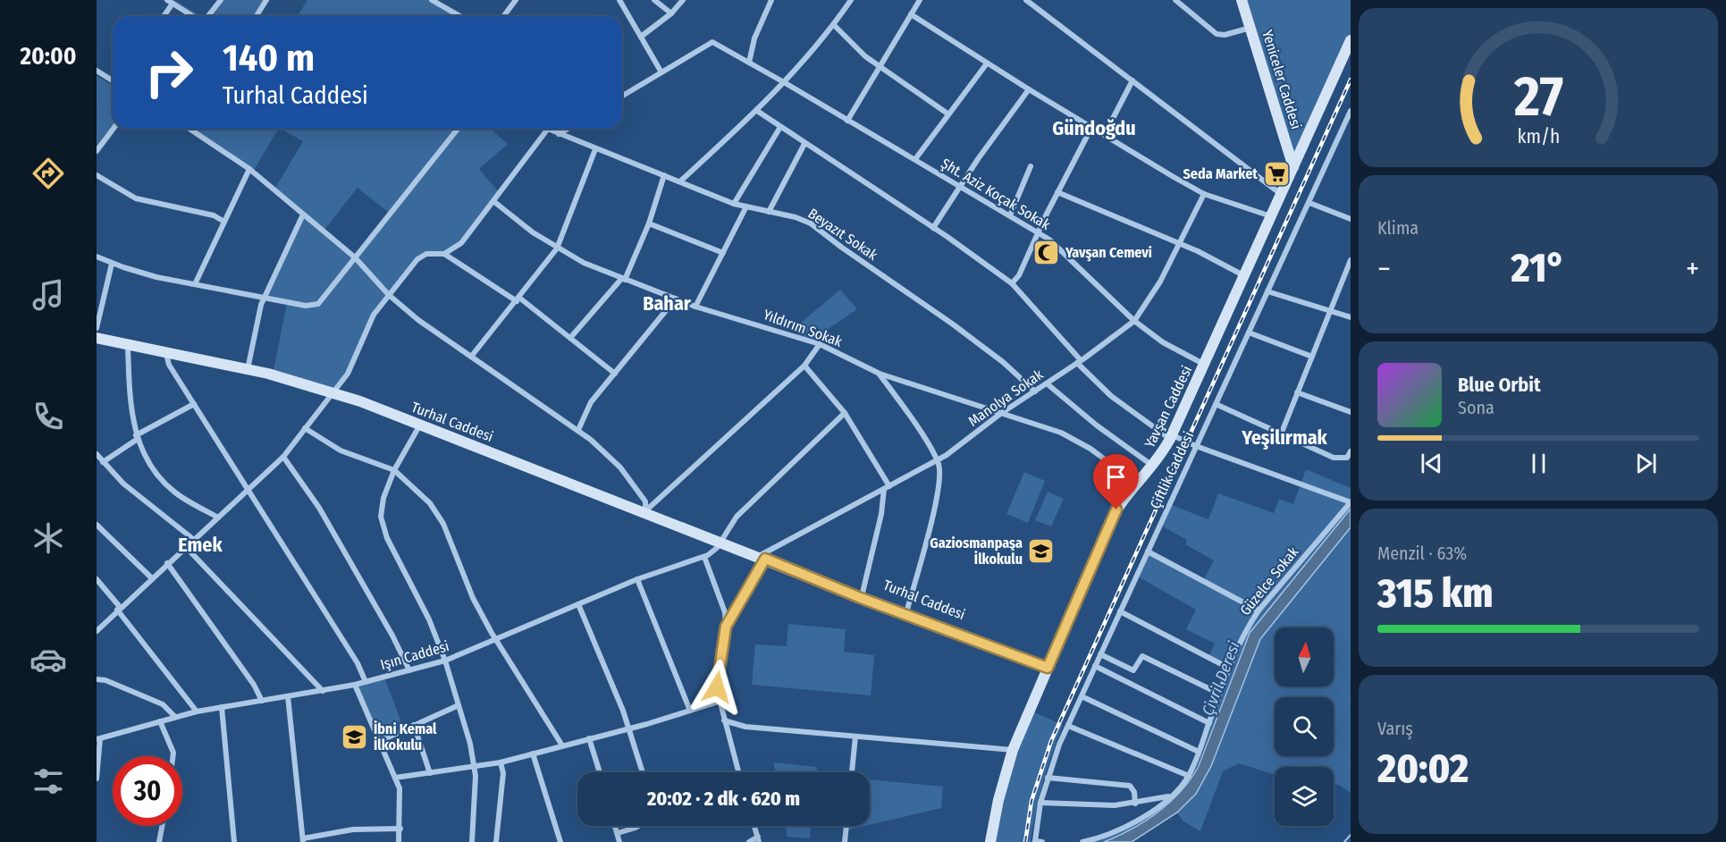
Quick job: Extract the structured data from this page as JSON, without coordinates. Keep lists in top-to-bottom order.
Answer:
{
  "streets": {
    "street": [
      "Yeniceler Caddesi",
      "Şht. Aziz Koçak Sokak",
      "Beyazıt Sokak",
      "Yıldırım Sokak",
      "Manolya Sokak",
      "Yavşan Caddesi",
      "Turhal Caddesi",
      "Çiftlik Caddesi",
      "Güzelce Sokak",
      "Işın Caddesi"
    ]
  },
  "crossings": [
    ["Yeniceler Caddesi", "Yavşan Caddesi"],
    ["Şht. Aziz Koçak Sokak", "Manolya Sokak"],
    ["Şht. Aziz Koçak Sokak", "Yavşan Caddesi"],
    ["Beyazıt Sokak", "Manolya Sokak"],
    ["Yıldırım Sokak", "Manolya Sokak"],
    ["Yıldırım Sokak", "Yavşan Caddesi"],
    ["Manolya Sokak", "Turhal Caddesi"],
    ["Yavşan Caddesi", "Turhal Caddesi"],
    ["Turhal Caddesi", "Işın Caddesi"]
  ],
  "districts": [
    "Gündoğdu",
    "Bahar",
    "Yeşilırmak",
    "Emek"
  ],
  "water": ["Çivril Deresi"],
  "places": {
    "supermarket": ["Seda Market"],
    "mosque": ["Yavşan Cemevi"],
    "school or university": ["Gaziosmanpaşa İlkokulu", "İbni Kemal İlkokulu"]
  },
  "north": "top",
  "page": {
    "tabs": "20:00",
    "turn": ["140 m", "Turhal Caddesi"],
    "tile": [
      "Klima",
      ["Menzil · 63%", "315 km"],
      ["Varış", "20:02"]
    ],
    "heat": ["−", "21°", "+"],
    "song": ["Blue Orbit", "Sona"],
    "limit": "30",
    "trip": "20:02 · 2 dk · 620 m",
    "gauge": ["27", "km/h"]
  }
}
